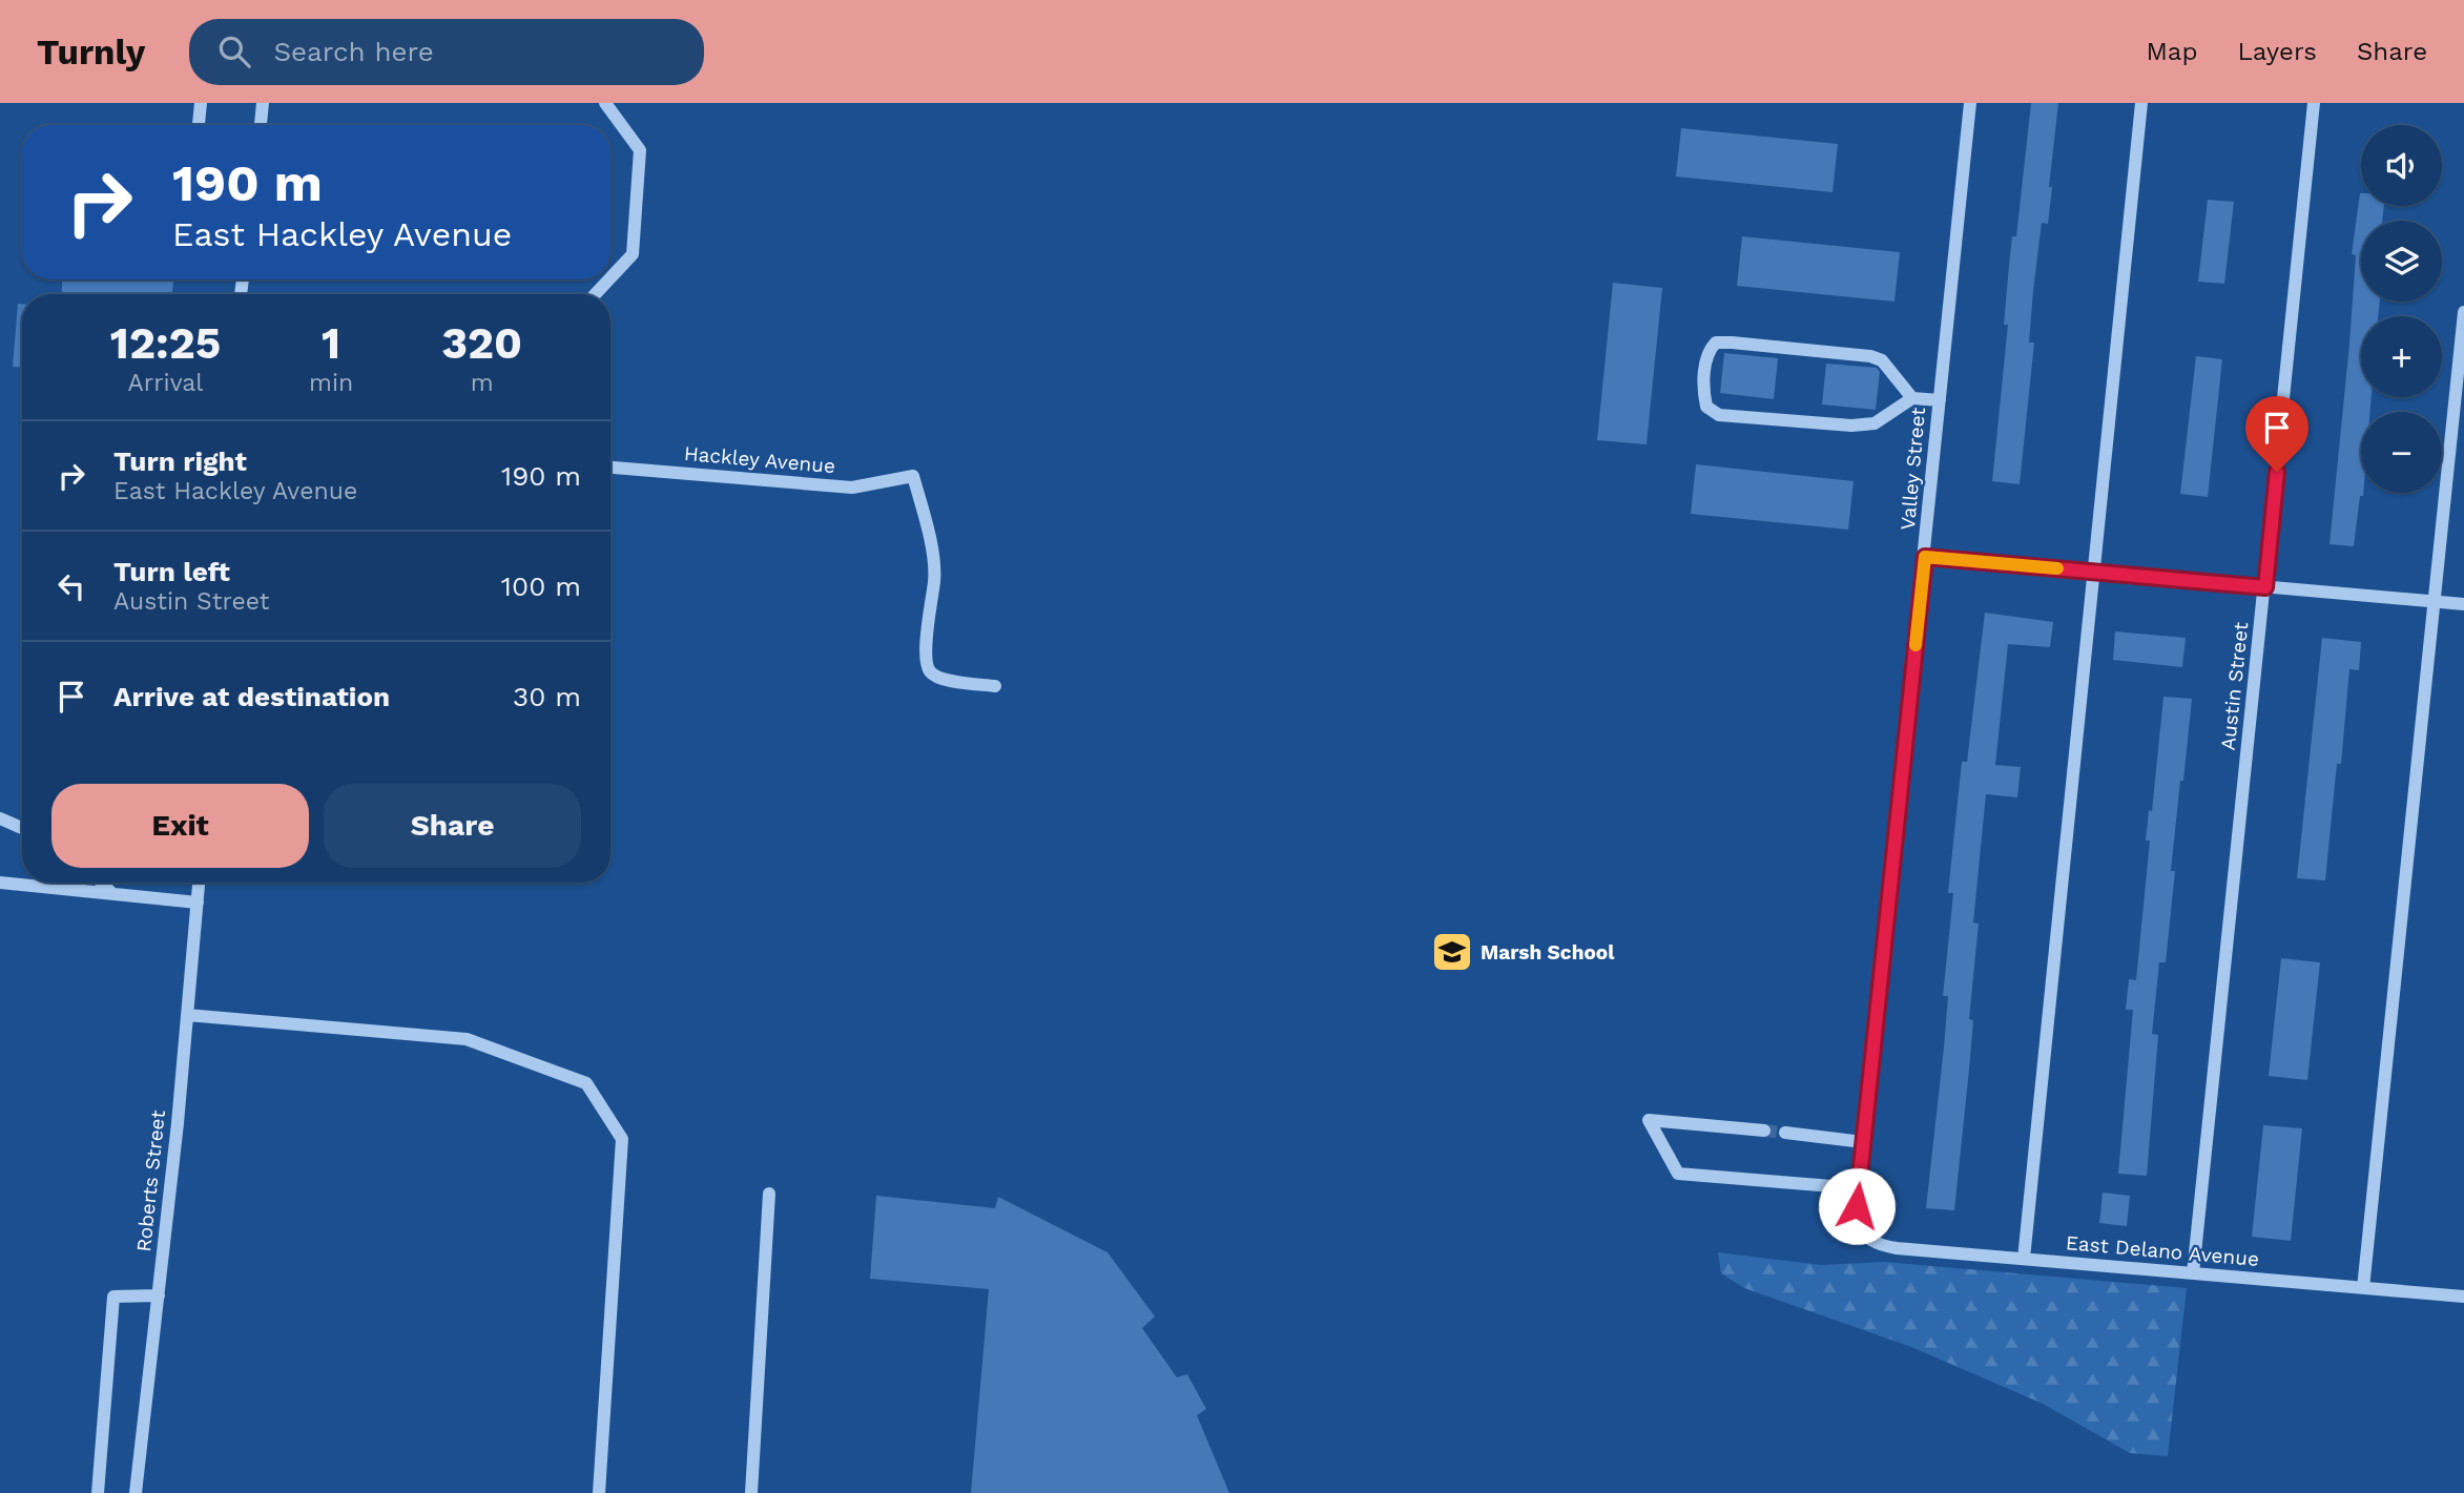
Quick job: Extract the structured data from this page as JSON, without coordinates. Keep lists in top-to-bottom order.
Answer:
{
  "streets": {
    "street": [
      "Hackley Avenue",
      "Valley Street",
      "Austin Street",
      "Roberts Street",
      "East Delano Avenue"
    ]
  },
  "crossings": [
    ["Valley Street", "East Delano Avenue"],
    ["Austin Street", "East Delano Avenue"]
  ],
  "places": {
    "school or university": ["Marsh School"]
  },
  "page": {
    "header": "Turnly",
    "search": "Search here",
    "nav": ["Map", "Layers", "Share"],
    "map_buttons": ["+", "−"],
    "turn": ["190 m", "East Hackley Avenue"],
    "eta": [
      "12:25",
      "Arrival",
      "1",
      "min",
      "320",
      "m"
    ],
    "list": [
      {
        "name": "Turn right",
        "note": "East Hackley Avenue",
        "value": "190 m"
      },
      {
        "name": "Turn left",
        "note": "Austin Street",
        "value": "100 m"
      },
      {
        "name": "Arrive at destination",
        "value": "30 m"
      }
    ],
    "buttons": ["Exit", "Share"]
  }
}
